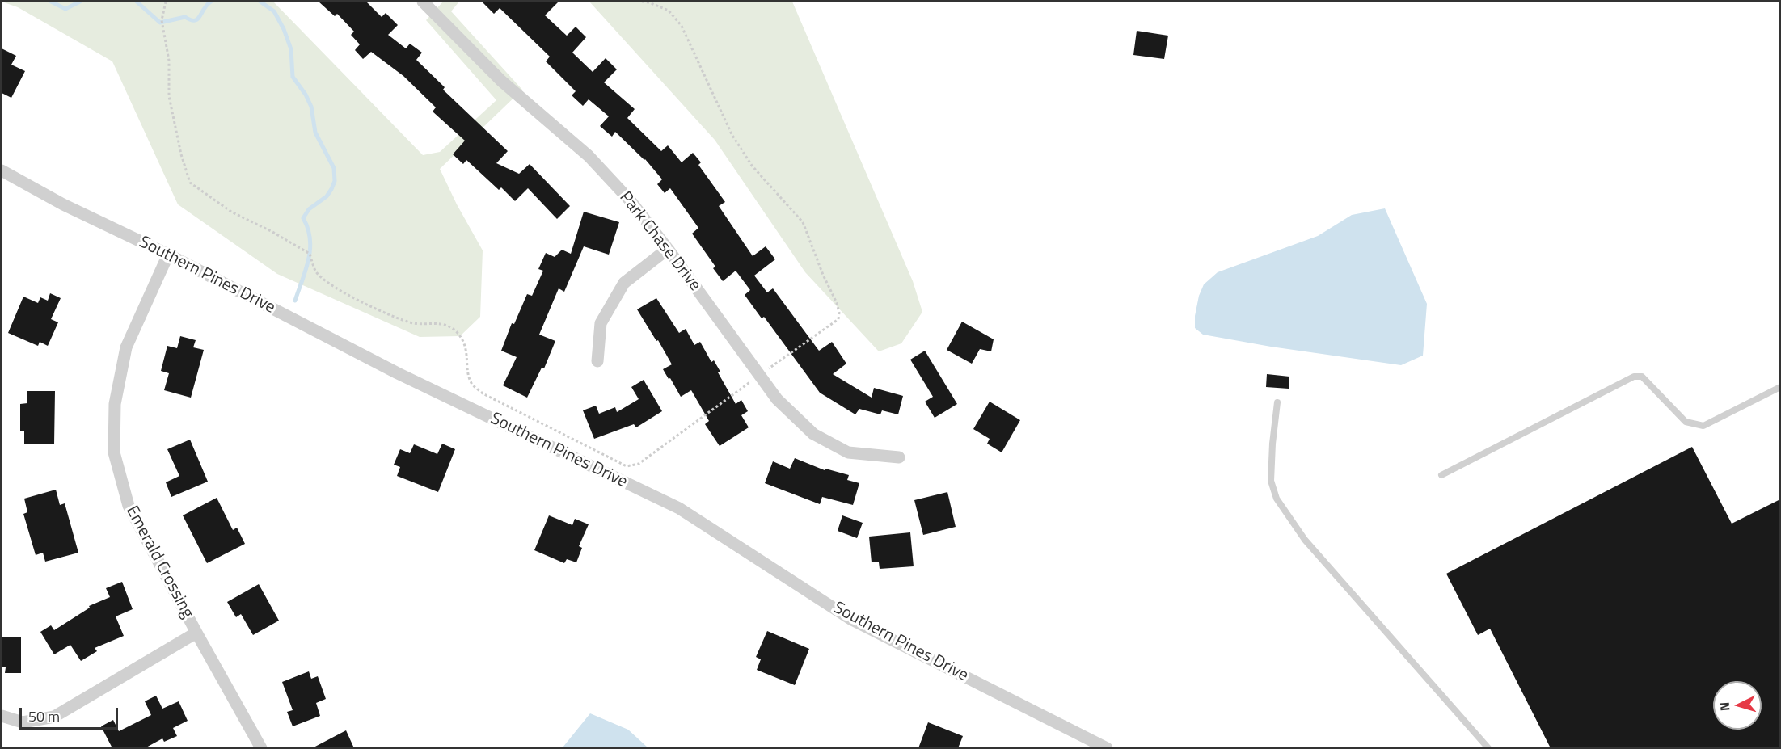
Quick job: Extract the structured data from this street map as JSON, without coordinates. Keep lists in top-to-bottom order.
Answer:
{
  "streets": {
    "street": ["Park Chase Drive", "Southern Pines Drive", "Emerald Crossing"]
  },
  "crossings": [
    ["Southern Pines Drive", "Emerald Crossing"]
  ],
  "scale_bar": "50 m",
  "north": "left"
}
